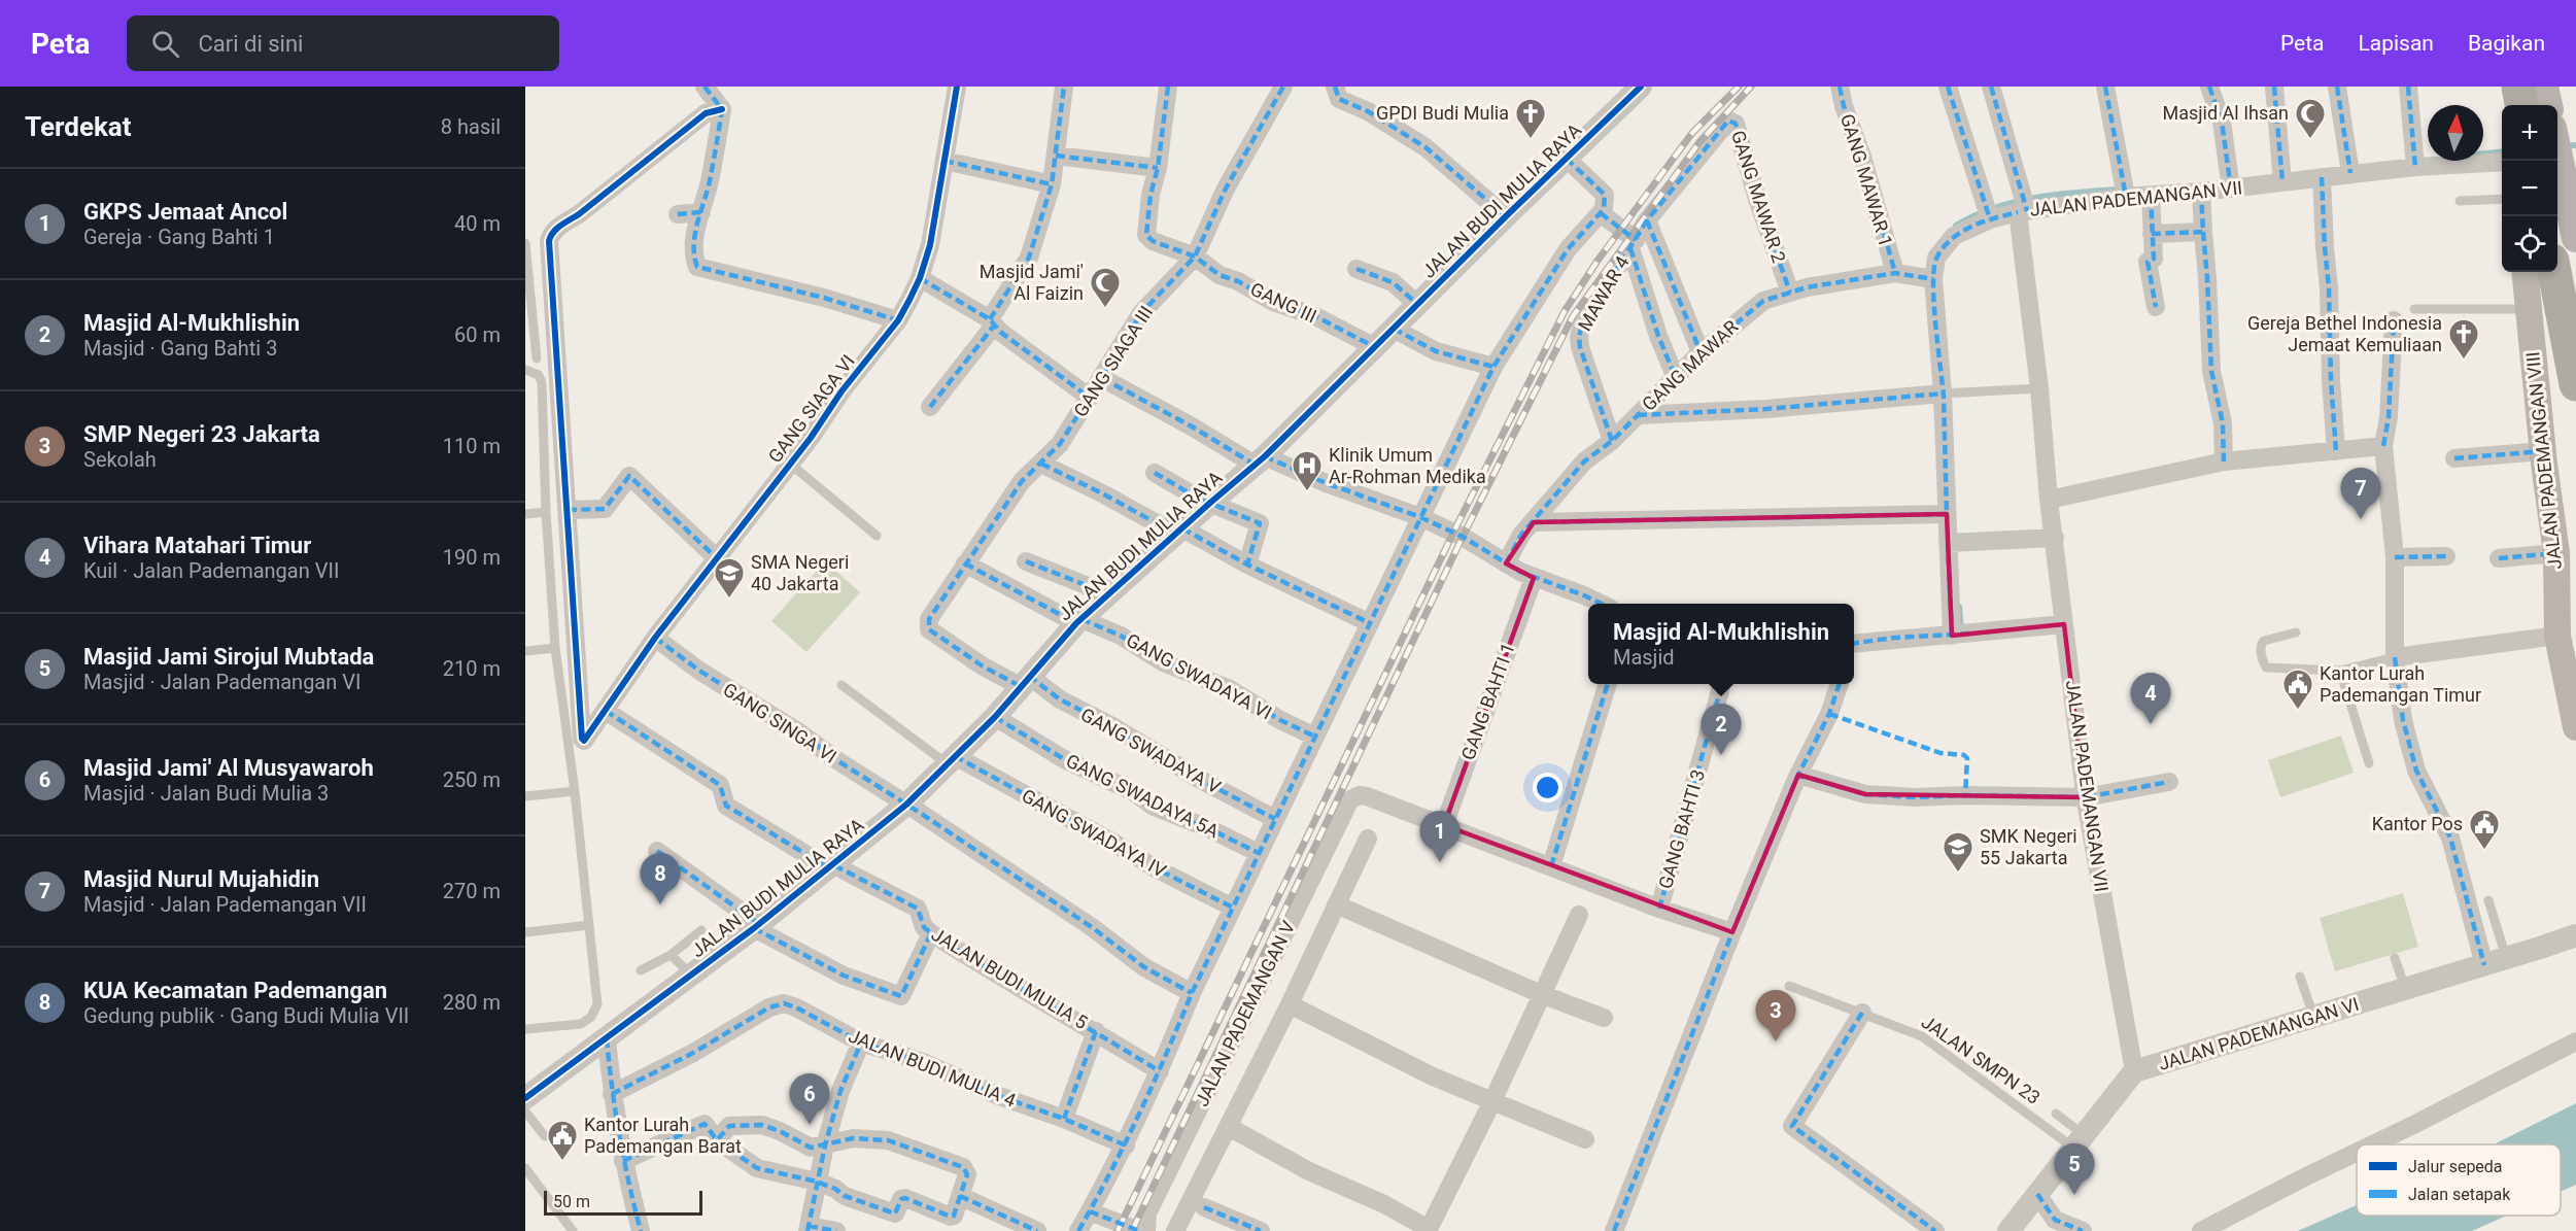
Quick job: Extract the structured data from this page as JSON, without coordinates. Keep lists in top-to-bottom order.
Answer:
{
  "streets": {
    "main road": ["JALAN PADEMANGAN VIII"],
    "street": [
      "GANG MAWAR 1",
      "GANG MAWAR 2",
      "JALAN PADEMANGAN VII",
      "JALAN BUDI MULIA RAYA",
      "MAWAR 4",
      "GANG III",
      "GANG SIAGA III",
      "GANG MAWAR",
      "GANG SIAGA VI",
      "GANG SWADAYA VI",
      "GANG BAHTI 1",
      "GANG SINGA VI",
      "GANG SWADAYA V",
      "GANG SWADAYA 5A",
      "GANG BAHTI 3",
      "GANG SWADAYA IV",
      "JALAN BUDI MULIA 5",
      "JALAN PADEMANGAN V",
      "JALAN PADEMANGAN VI",
      "JALAN BUDI MULIA 4"
    ],
    "lane": ["JALAN SMPN 23"]
  },
  "crossings": [
    ["GANG MAWAR 1", "GANG MAWAR"],
    ["GANG MAWAR 2", "MAWAR 4"],
    ["GANG MAWAR 2", "GANG MAWAR"],
    ["JALAN PADEMANGAN VII", "JALAN PADEMANGAN VI"],
    ["JALAN BUDI MULIA RAYA", "GANG III"],
    ["JALAN BUDI MULIA RAYA", "GANG SWADAYA VI"],
    ["JALAN BUDI MULIA RAYA", "GANG SINGA VI"],
    ["JALAN BUDI MULIA RAYA", "GANG SWADAYA V"],
    ["JALAN BUDI MULIA RAYA", "GANG SWADAYA 5A"],
    ["JALAN BUDI MULIA RAYA", "GANG SWADAYA IV"],
    ["JALAN BUDI MULIA RAYA", "JALAN BUDI MULIA 5"],
    ["MAWAR 4", "GANG MAWAR"],
    ["GANG III", "GANG SIAGA III"],
    ["GANG SIAGA III", "GANG SWADAYA VI"],
    ["GANG SIAGA III", "GANG SWADAYA V"],
    ["GANG SIAGA VI", "GANG SINGA VI"],
    ["GANG SIAGA VI", "JALAN BUDI MULIA 5"],
    ["GANG SWADAYA VI", "GANG SWADAYA V"],
    ["GANG BAHTI 1", "JALAN PADEMANGAN V"],
    ["JALAN PADEMANGAN VI", "JALAN SMPN 23"]
  ],
  "places": {
    "church": ["GPDI Budi Mulia", "Gereja Bethel Indonesia Jemaat Kemuliaan"],
    "mosque": ["Masjid Al Ihsan", "Masjid Jami' Al Faizin"],
    "hospital": ["Klinik Umum Ar-Rohman Medika"],
    "school or university": ["SMA Negeri 40 Jakarta", "SMK Negeri 55 Jakarta"],
    "public building": ["Kantor Lurah Pademangan Timur", "Kantor Pos", "Kantor Lurah Pademangan Barat"]
  },
  "legend": ["Jalur sepeda", "Jalan setapak"],
  "scale_bar": "50 m",
  "north": "top",
  "page": {
    "header": "Peta",
    "search": "Cari di sini",
    "nav": ["Peta", "Lapisan", "Bagikan"],
    "heading": ["Terdekat", "8 hasil"],
    "map_buttons": ["+", "−"],
    "list": [
      {
        "mark": "1",
        "name": "GKPS Jemaat Ancol",
        "note": "Gereja · Gang Bahti 1",
        "value": "40 m"
      },
      {
        "mark": "2",
        "name": "Masjid Al-Mukhlishin",
        "note": "Masjid · Gang Bahti 3",
        "value": "60 m"
      },
      {
        "mark": "3",
        "name": "SMP Negeri 23 Jakarta",
        "note": "Sekolah",
        "value": "110 m"
      },
      {
        "mark": "4",
        "name": "Vihara Matahari Timur",
        "note": "Kuil · Jalan Pademangan VII",
        "value": "190 m"
      },
      {
        "mark": "5",
        "name": "Masjid Jami Sirojul Mubtada",
        "note": "Masjid · Jalan Pademangan VI",
        "value": "210 m"
      },
      {
        "mark": "6",
        "name": "Masjid Jami' Al Musyawaroh",
        "note": "Masjid · Jalan Budi Mulia 3",
        "value": "250 m"
      },
      {
        "mark": "7",
        "name": "Masjid Nurul Mujahidin",
        "note": "Masjid · Jalan Pademangan VII",
        "value": "270 m"
      },
      {
        "mark": "8",
        "name": "KUA Kecamatan Pademangan",
        "note": "Gedung publik · Gang Budi Mulia VII",
        "value": "280 m"
      }
    ],
    "pins": [
      "7",
      "4",
      "2",
      "1",
      "8",
      "3",
      "6",
      "5"
    ],
    "popup": ["Masjid Al-Mukhlishin", "Masjid"],
    "scale": "50 m"
  }
}
